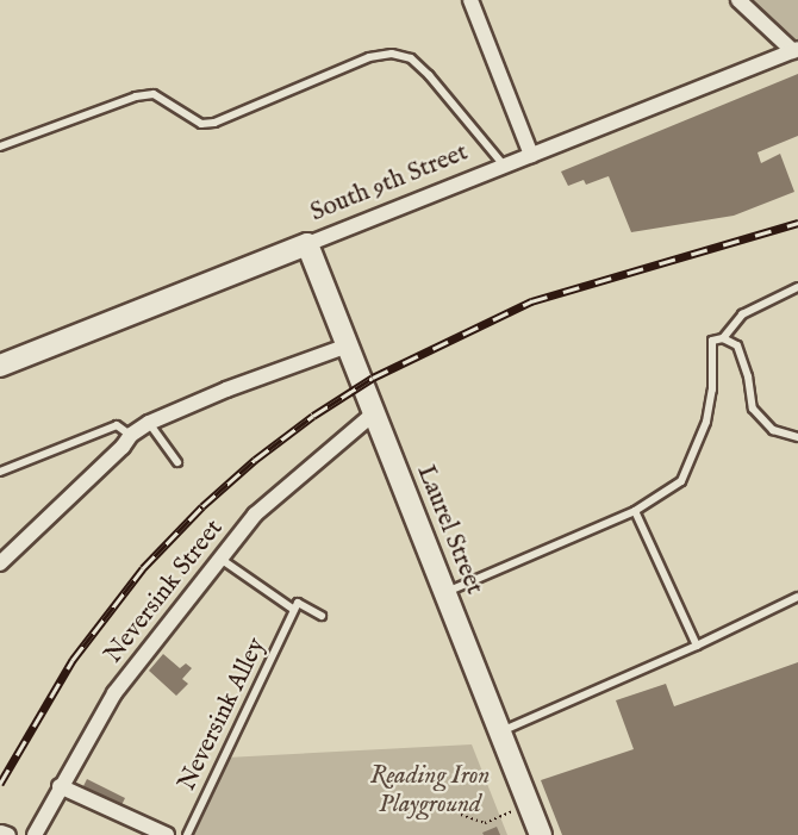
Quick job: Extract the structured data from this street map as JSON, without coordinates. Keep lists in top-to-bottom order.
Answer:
{
  "streets": {
    "street": ["South 9th Street", "Laurel Street", "Neversink Street"],
    "lane": ["Neversink Alley"]
  },
  "crossings": [
    ["South 9th Street", "Laurel Street"],
    ["Laurel Street", "Neversink Street"]
  ],
  "parks": ["Reading Iron Playground"]
}
